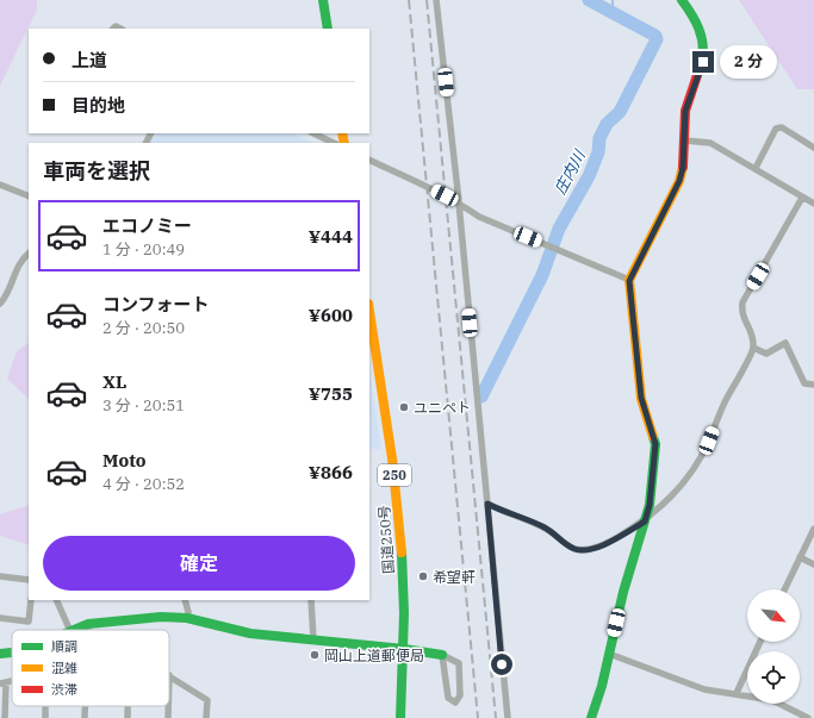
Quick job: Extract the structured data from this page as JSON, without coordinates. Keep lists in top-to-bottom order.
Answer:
{
  "streets": {
    "main road": ["250", "国道250号"]
  },
  "water": ["庄内川"],
  "places": ["ユニペト", "希望軒", "岡山上道郵便局"],
  "legend": ["順調", "混雑", "渋滞"],
  "north": "bottom right",
  "page": {
    "banner": ["上道", "目的地"],
    "bubble": "2 分",
    "heading": "車両を選択",
    "list": [
      {
        "name": "エコノミー",
        "note": "1 分 · 20:49",
        "value": "¥444"
      },
      {
        "name": "コンフォート",
        "note": "2 分 · 20:50",
        "value": "¥600"
      },
      {
        "name": "XL",
        "note": "3 分 · 20:51",
        "value": "¥755"
      },
      {
        "name": "Moto",
        "note": "4 分 · 20:52",
        "value": "¥866"
      }
    ],
    "buttons": "確定"
  }
}
